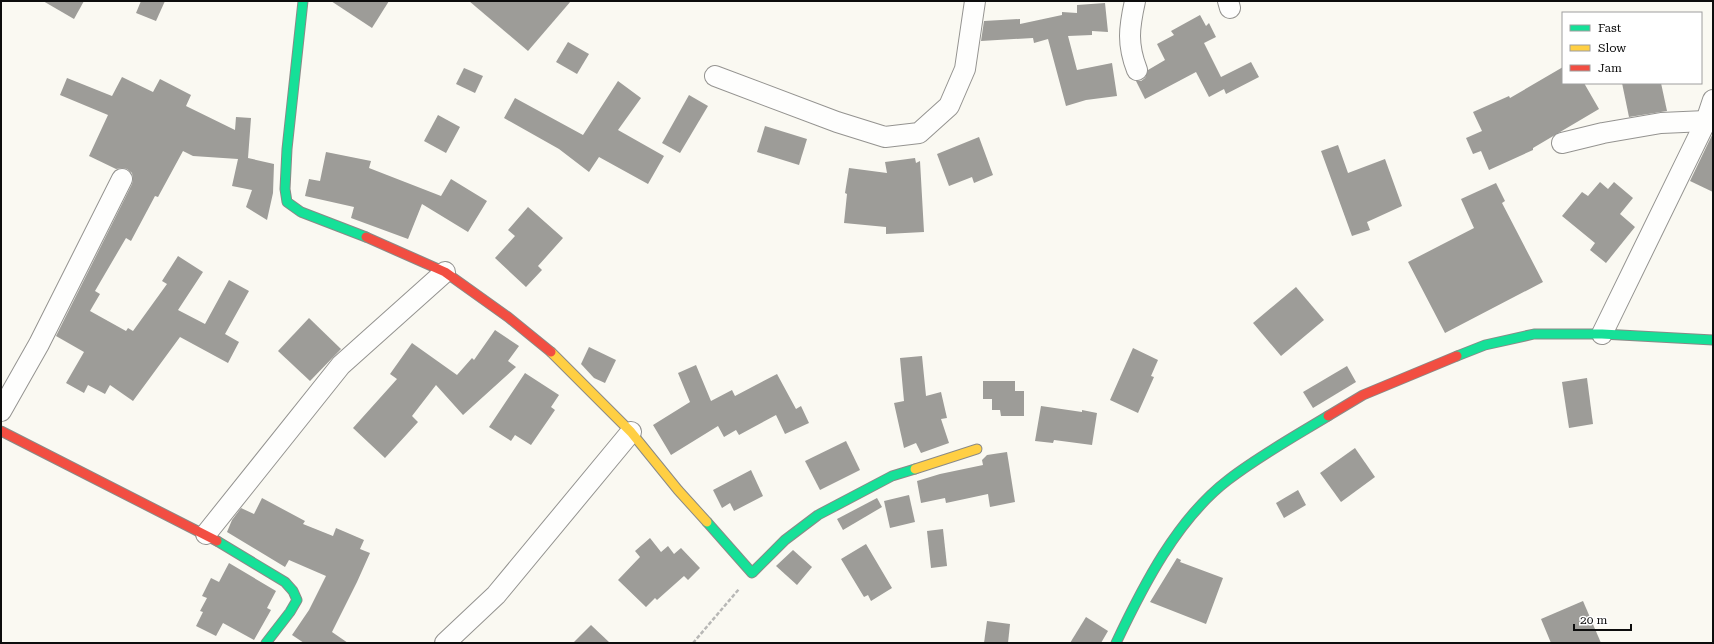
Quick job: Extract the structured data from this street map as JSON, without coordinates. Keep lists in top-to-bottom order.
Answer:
{
  "legend": ["Fast", "Slow", "Jam"],
  "scale_bar": "20 m"
}
